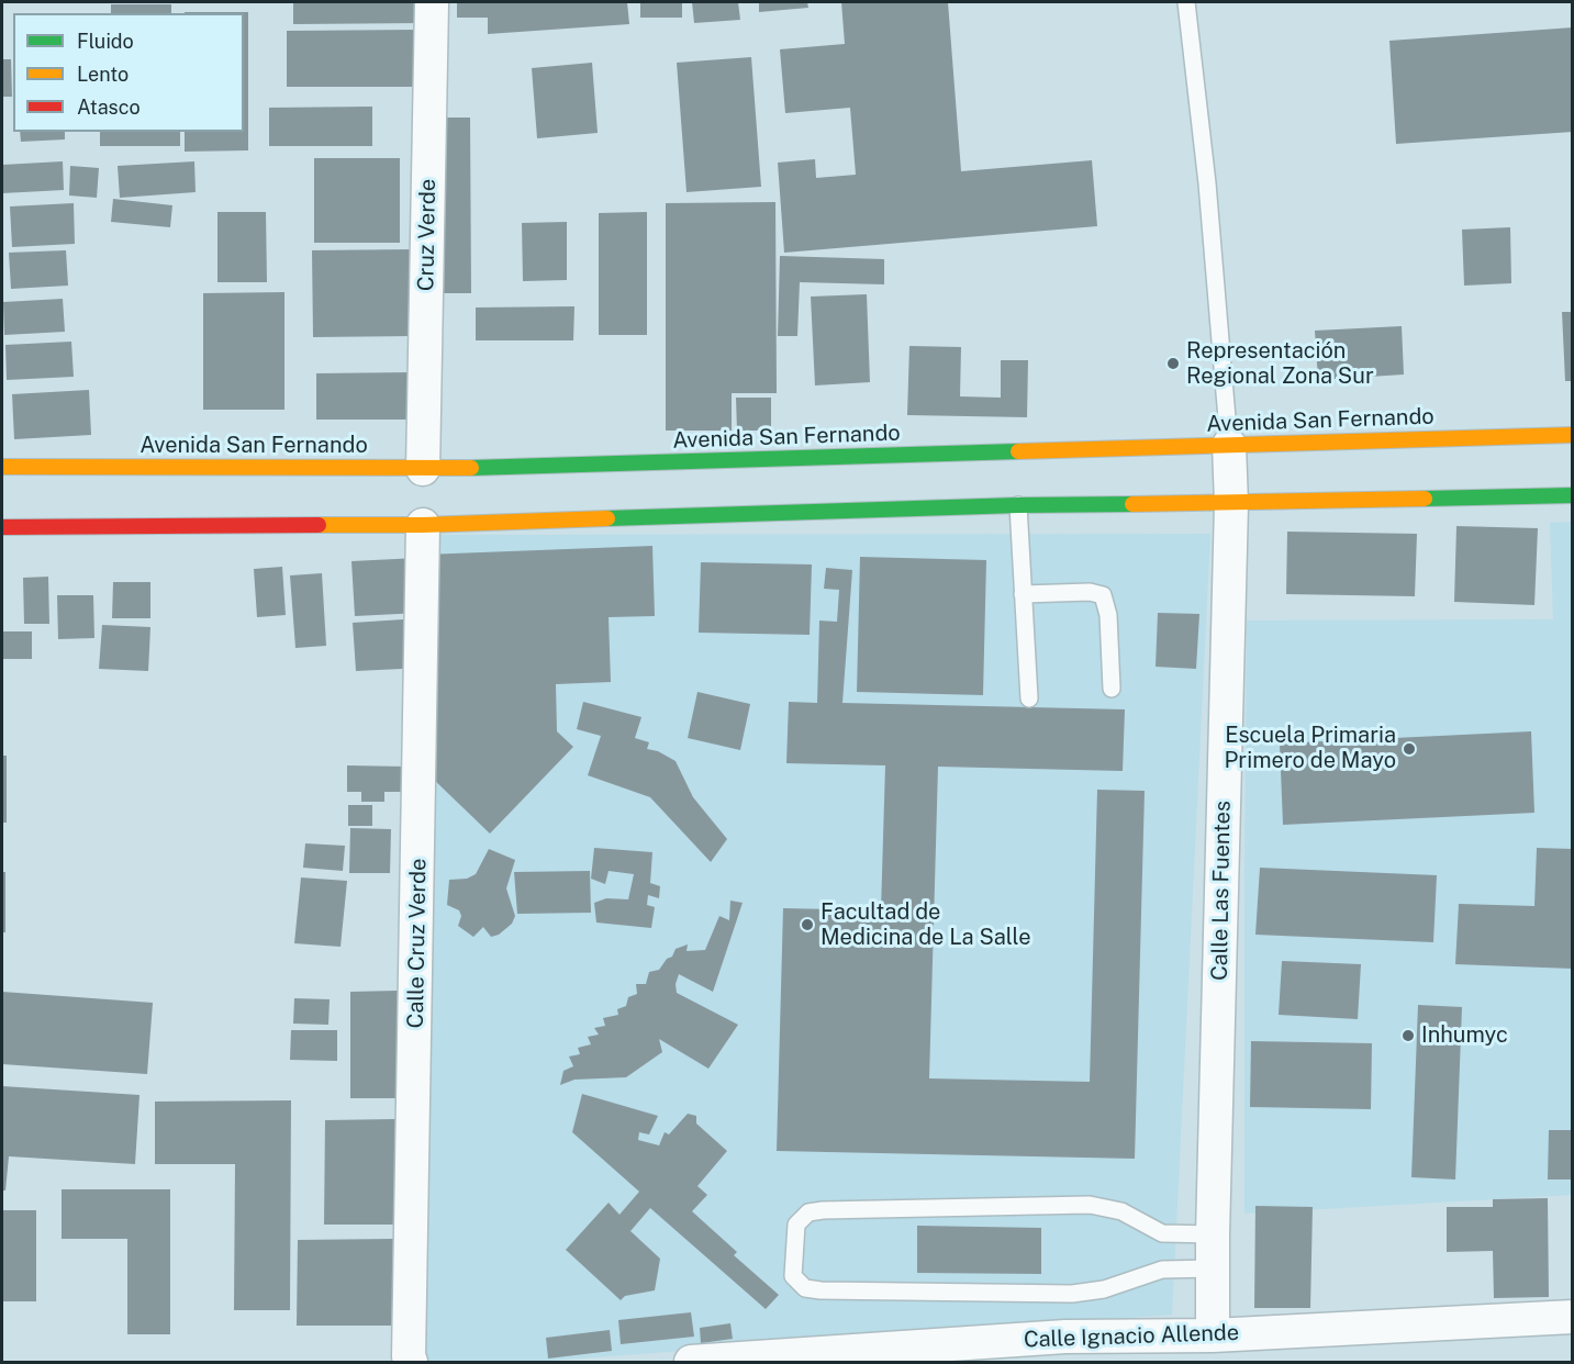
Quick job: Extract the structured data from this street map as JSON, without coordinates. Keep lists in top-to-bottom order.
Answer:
{
  "streets": {
    "main road": ["Avenida San Fernando"],
    "street": [
      "Cruz Verde",
      "Calle Las Fuentes",
      "Calle Cruz Verde",
      "Calle Ignacio Allende"
    ]
  },
  "crossings": [
    ["Cruz Verde", "Avenida San Fernando"],
    ["Avenida San Fernando", "Calle Las Fuentes"],
    ["Calle Las Fuentes", "Calle Ignacio Allende"]
  ],
  "places": [
    "Representación Regional Zona Sur",
    "Escuela Primaria Primero de Mayo",
    "Facultad de Medicina de La Salle",
    "Inhumyc"
  ],
  "legend": ["Fluido", "Lento", "Atasco"]
}
